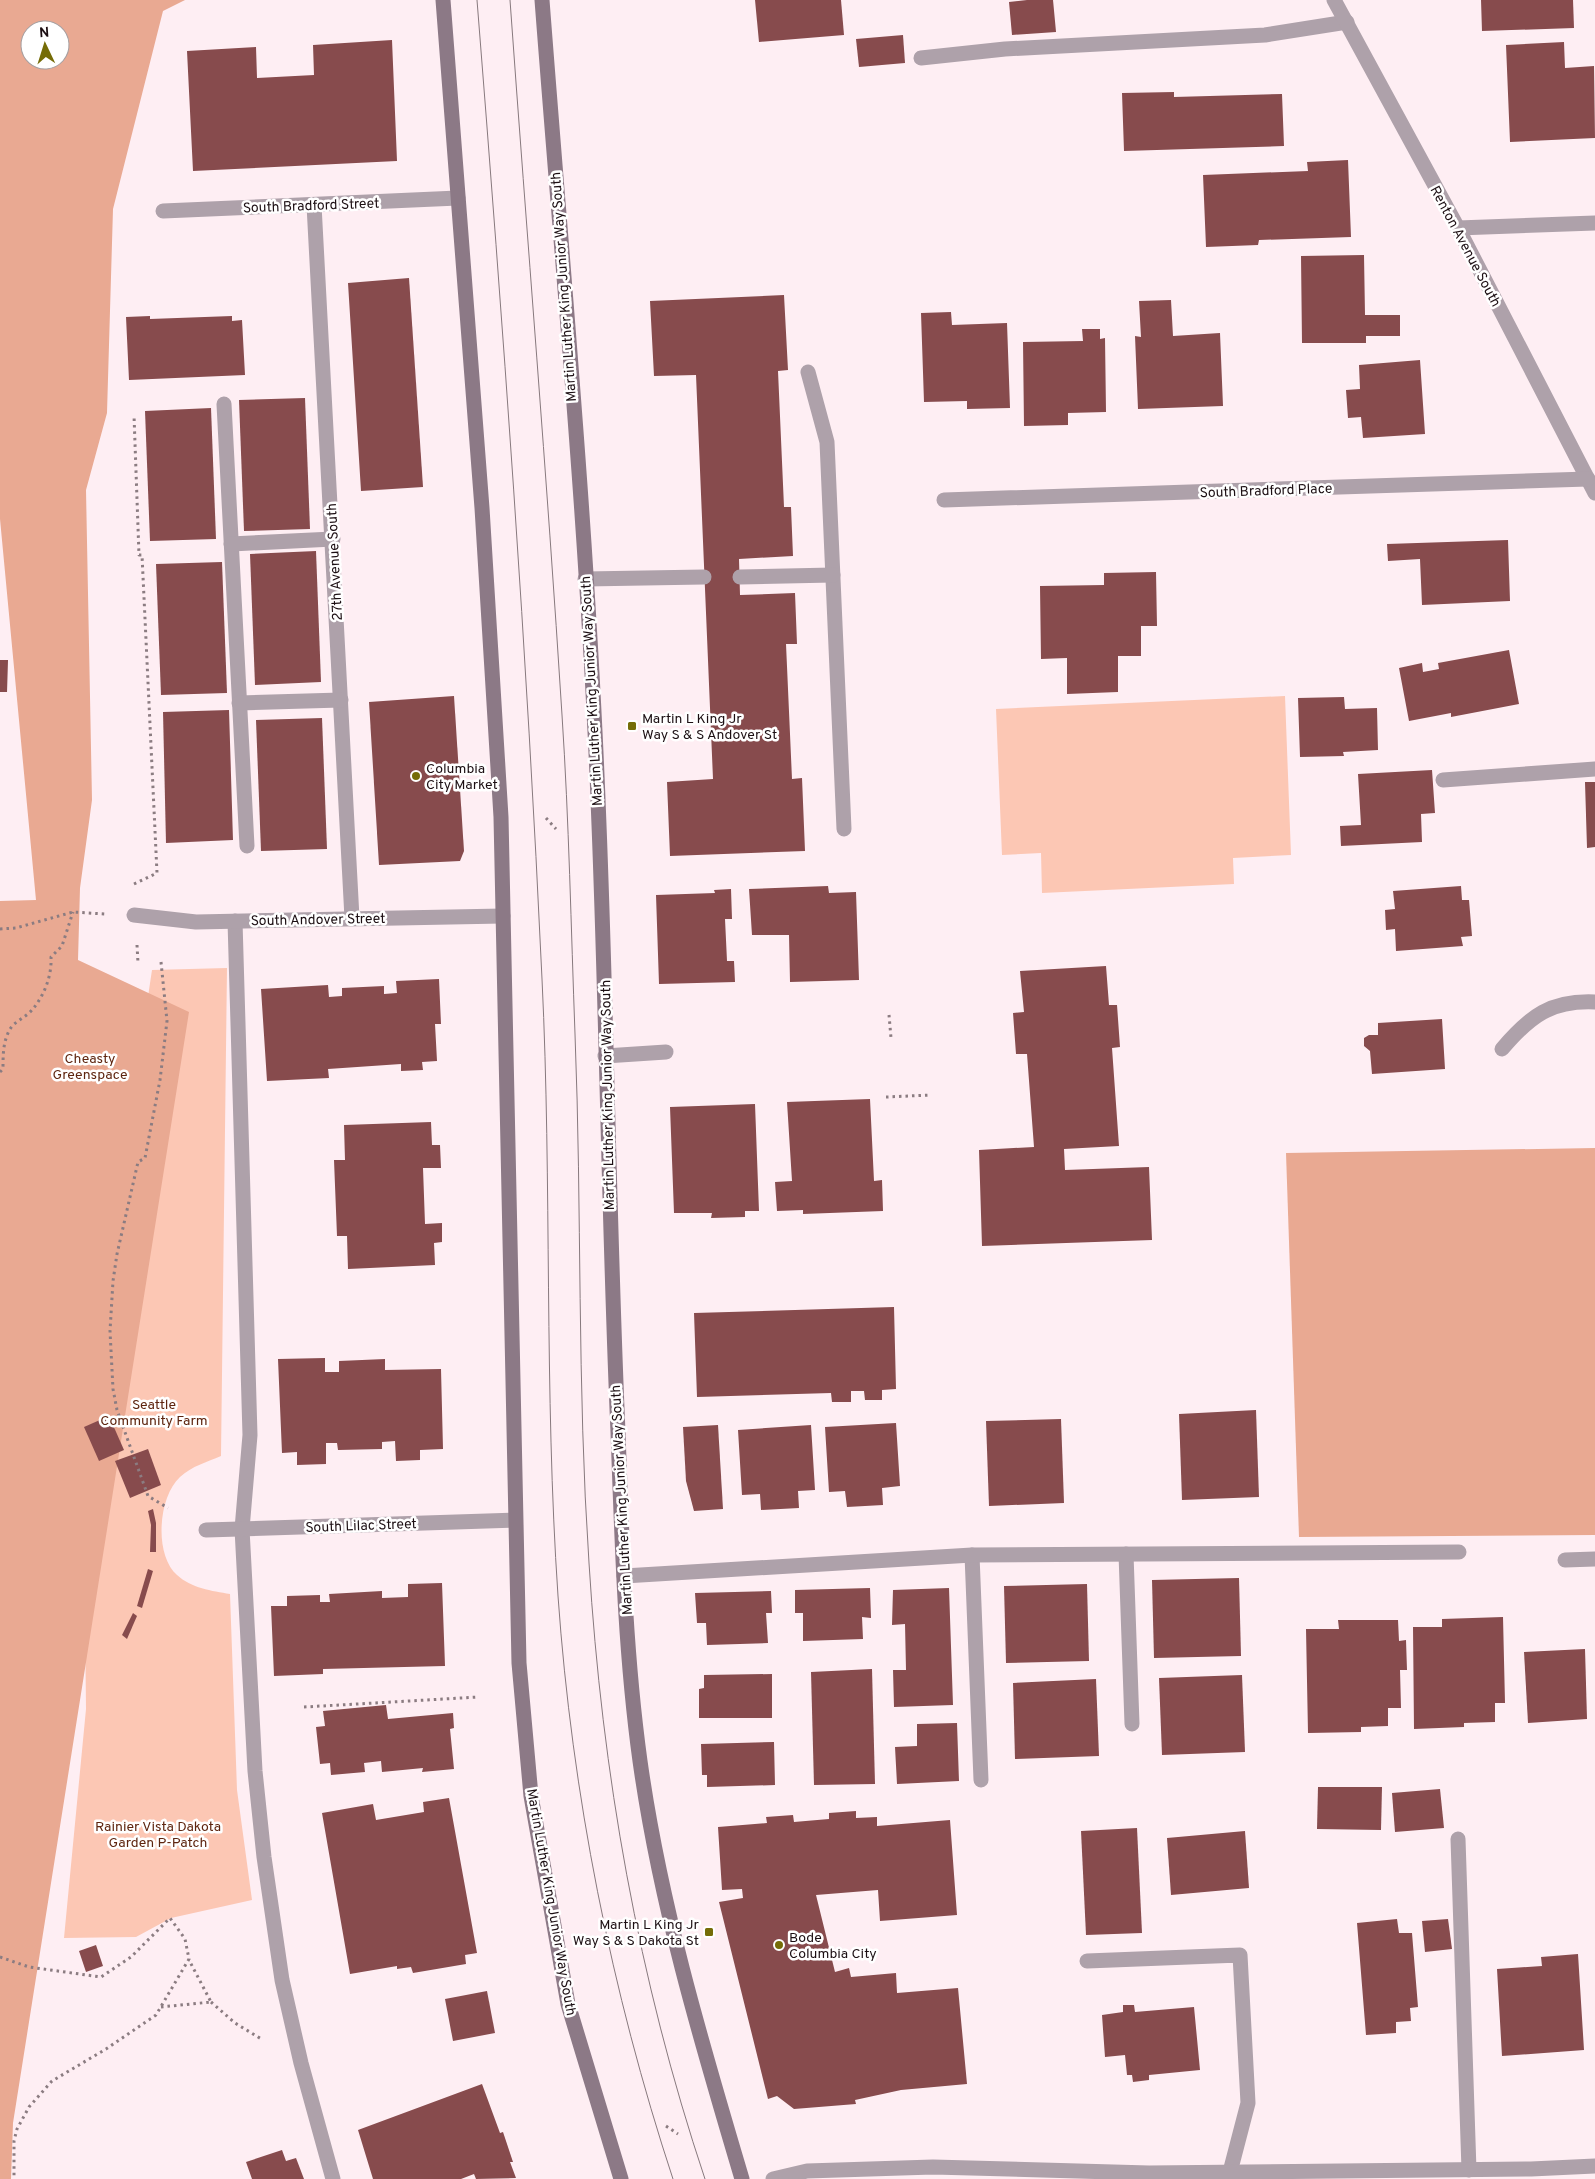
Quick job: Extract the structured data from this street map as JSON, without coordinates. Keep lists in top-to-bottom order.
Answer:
{
  "streets": {
    "main road": ["Martin Luther King Junior Way South"],
    "street": [
      "South Bradford Street",
      "Renton Avenue South",
      "South Bradford Place",
      "27th Avenue South",
      "South Andover Street",
      "South Lilac Street"
    ]
  },
  "crossings": [
    ["South Bradford Street", "Martin Luther King Junior Way South"],
    ["South Bradford Street", "27th Avenue South"],
    ["Renton Avenue South", "South Bradford Place"],
    ["Martin Luther King Junior Way South", "South Andover Street"],
    ["Martin Luther King Junior Way South", "South Lilac Street"],
    ["27th Avenue South", "South Andover Street"]
  ],
  "parks": ["Cheasty Greenspace", "Seattle Community Farm", "Rainier Vista Dakota Garden P-Patch"],
  "places": {
    "transit": ["Martin L King Jr Way S & S Andover St", "Martin L King Jr Way S & S Dakota St"],
    "other": ["Columbia City Market", "Bode Columbia City"]
  },
  "north": "top"
}
